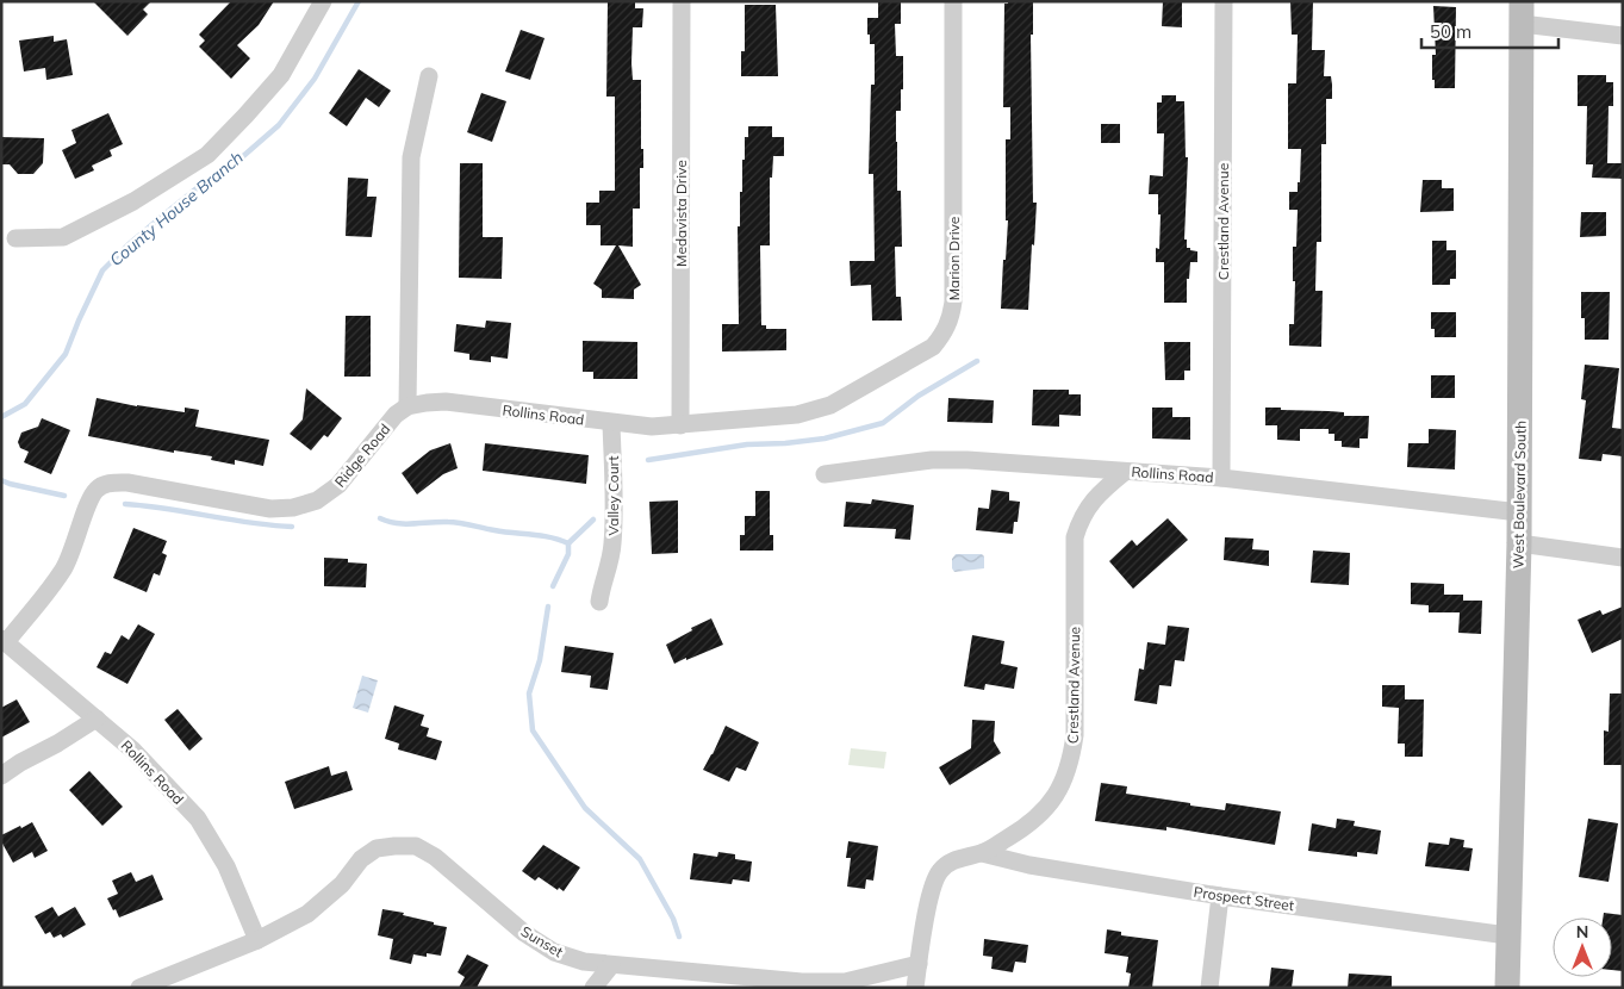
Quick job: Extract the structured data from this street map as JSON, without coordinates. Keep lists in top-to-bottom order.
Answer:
{
  "streets": {
    "main road": ["West Boulevard South"],
    "street": [
      "Medavista Drive",
      "Crestland Avenue",
      "Marion Drive",
      "Rollins Road",
      "Ridge Road",
      "Valley Court",
      "Prospect Street",
      "Sunset"
    ]
  },
  "crossings": [
    ["Medavista Drive", "Marion Drive"],
    ["Medavista Drive", "Rollins Road"],
    ["Crestland Avenue", "Rollins Road"],
    ["Crestland Avenue", "Prospect Street"],
    ["Crestland Avenue", "Sunset"],
    ["Marion Drive", "Rollins Road"],
    ["Rollins Road", "Ridge Road"],
    ["Rollins Road", "West Boulevard South"],
    ["Rollins Road", "Valley Court"],
    ["Rollins Road", "Sunset"],
    ["West Boulevard South", "Prospect Street"]
  ],
  "water": ["County House Branch"],
  "scale_bar": "50 m",
  "north": "top"
}
